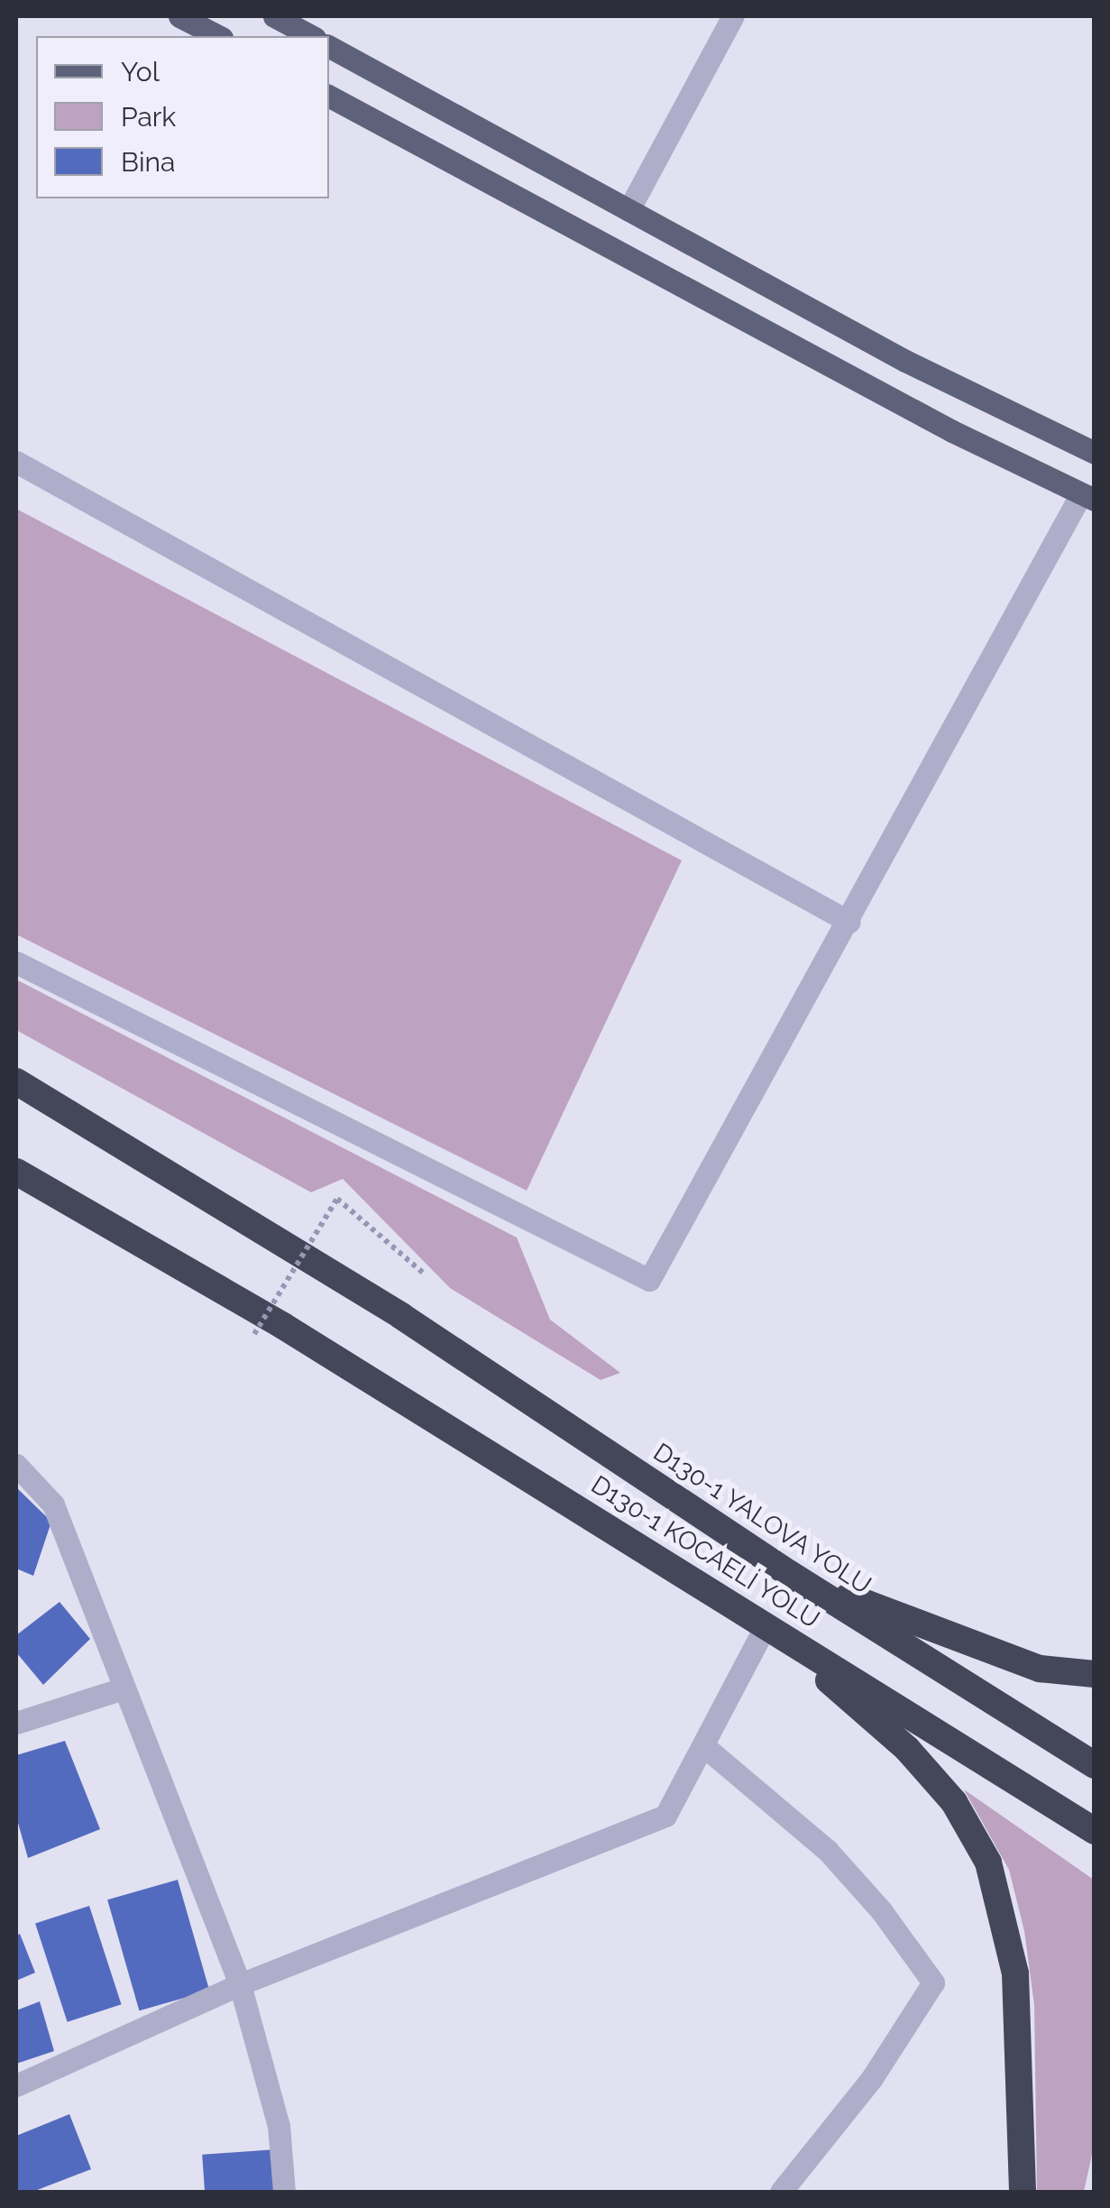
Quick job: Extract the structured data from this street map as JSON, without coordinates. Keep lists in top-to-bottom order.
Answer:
{
  "streets": {
    "highway": ["D130-1 YALOVA YOLU", "D130-1 KOCAELİ YOLU"]
  },
  "legend": ["Yol", "Park", "Bina"]
}
